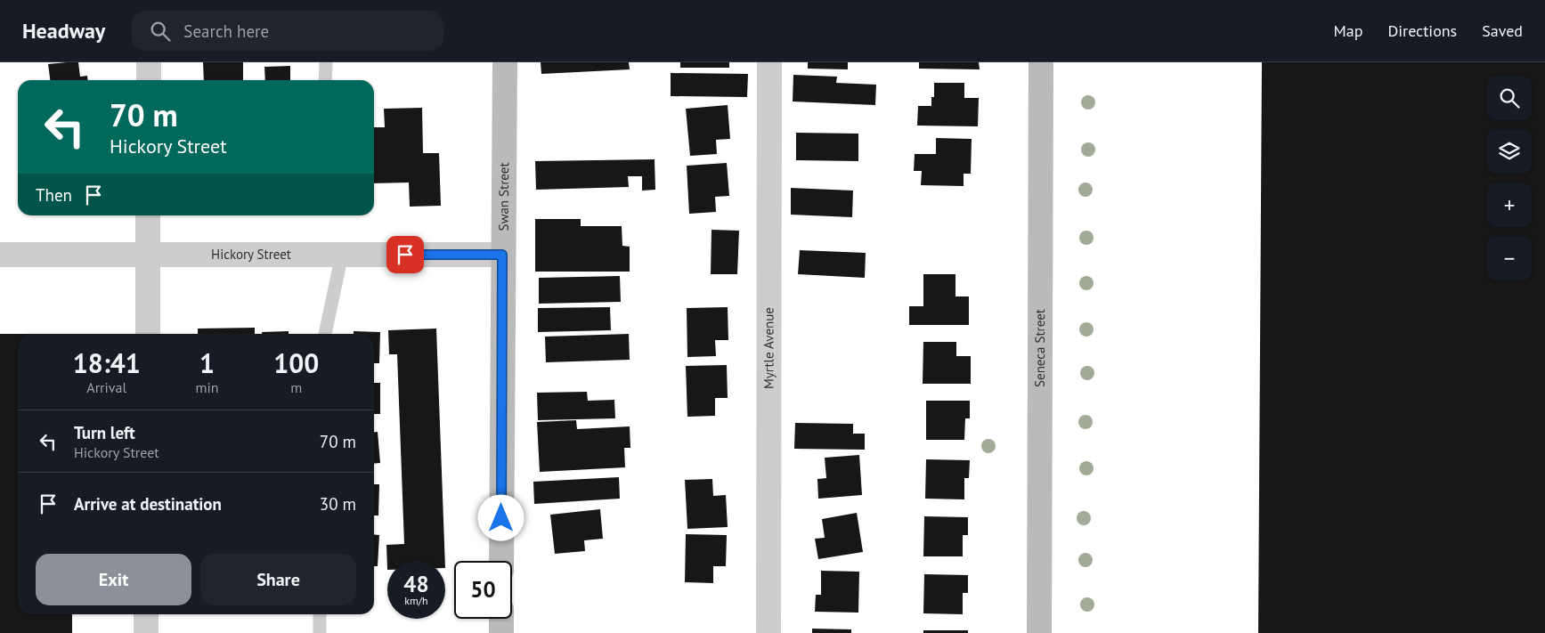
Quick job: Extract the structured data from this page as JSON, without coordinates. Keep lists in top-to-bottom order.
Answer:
{
  "streets": {
    "main road": ["Swan Street", "Seneca Street"],
    "street": ["Hickory Street", "Myrtle Avenue"]
  },
  "crossings": [
    ["Swan Street", "Hickory Street"]
  ],
  "page": {
    "header": "Headway",
    "search": "Search here",
    "nav": ["Map", "Directions", "Saved"],
    "map_buttons": ["+", "−"],
    "turn": ["70 m", "Hickory Street"],
    "then": "Then",
    "eta": [
      "18:41",
      "Arrival",
      "1",
      "min",
      "100",
      "m"
    ],
    "list": [
      {
        "name": "Turn left",
        "note": "Hickory Street",
        "value": "70 m"
      },
      {
        "name": "Arrive at destination",
        "value": "30 m"
      }
    ],
    "buttons": ["Exit", "Share"],
    "speed": "48 km/h",
    "limit": "50"
  }
}
